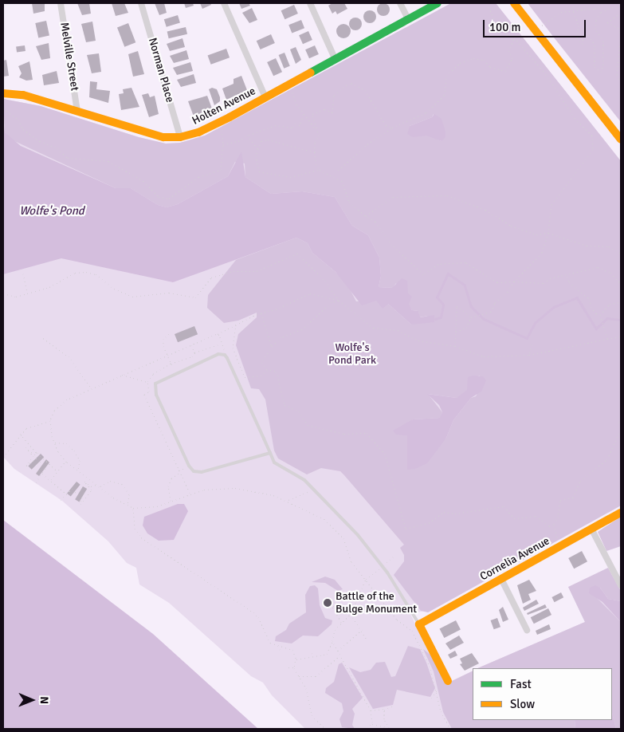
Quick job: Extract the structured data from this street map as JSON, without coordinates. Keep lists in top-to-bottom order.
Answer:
{
  "streets": {
    "street": [
      "Melville Street",
      "Norman Place",
      "Holten Avenue",
      "Cornelia Avenue"
    ]
  },
  "crossings": [
    ["Melville Street", "Holten Avenue"],
    ["Norman Place", "Holten Avenue"]
  ],
  "water": ["Wolfe's Pond"],
  "parks": ["Wolfe's Pond Park"],
  "places": ["Battle of the Bulge Monument"],
  "legend": ["Fast", "Slow"],
  "scale_bar": "100 m",
  "north": "right"
}
